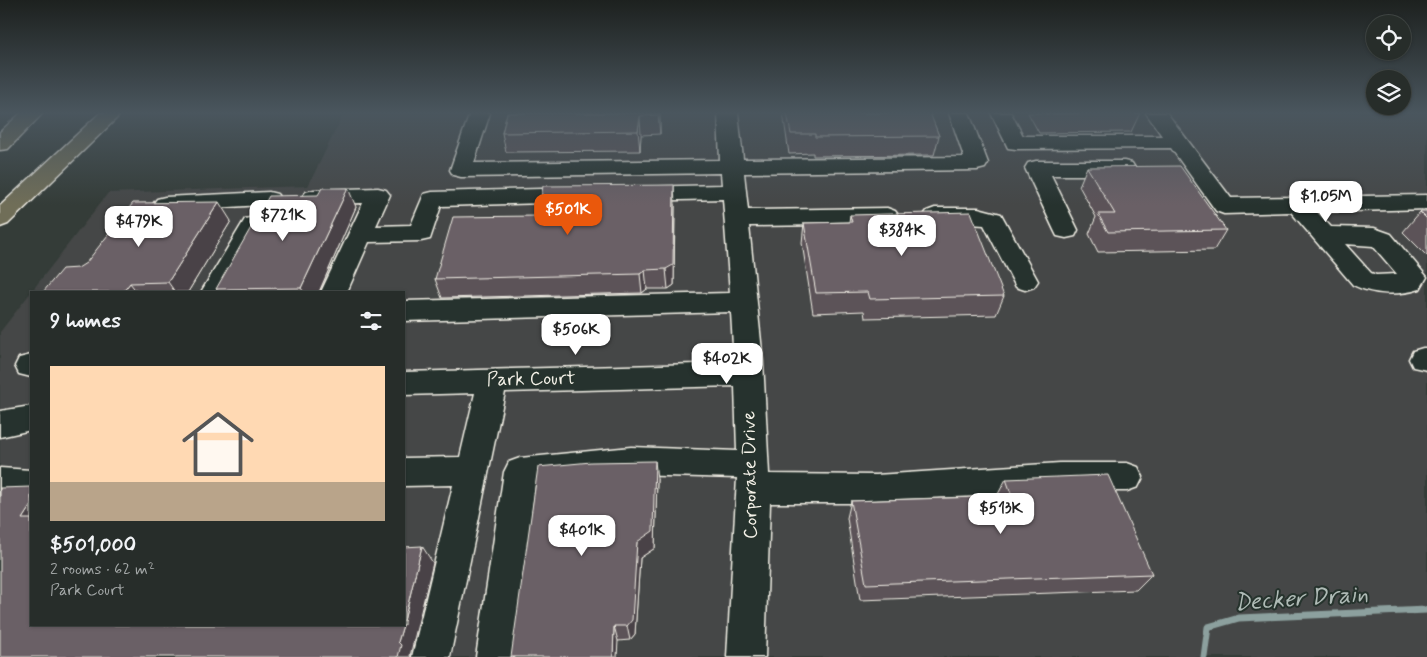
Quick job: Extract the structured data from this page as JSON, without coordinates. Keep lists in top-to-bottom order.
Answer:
{
  "streets": {
    "street": ["Park Court", "Corporate Drive"]
  },
  "crossings": [
    ["Park Court", "Corporate Drive"]
  ],
  "water": ["Decker Drain"],
  "page": {
    "price": [
      "$1.05M",
      "$501K",
      "$721K",
      "$479K",
      "$384K",
      "$506K",
      "$402K",
      "$513K",
      "$401K"
    ],
    "heading": "9 homes",
    "list": [
      {
        "name": "$501,000",
        "note": "2 rooms · 62 m² · Park Court"
      }
    ]
  }
}
